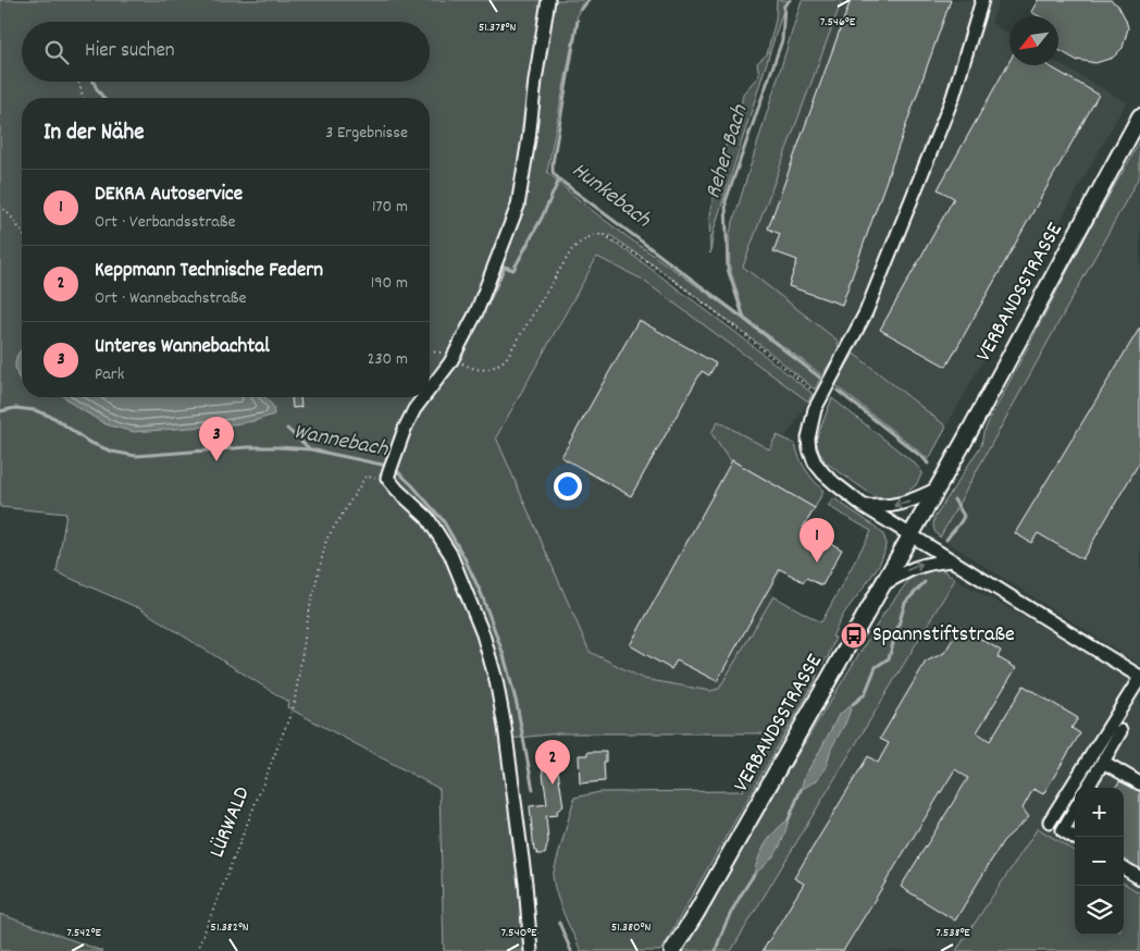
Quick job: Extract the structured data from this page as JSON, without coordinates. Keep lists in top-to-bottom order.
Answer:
{
  "streets": {
    "main road": ["VERBANDSSTRASSE"],
    "path": ["LÜRWALD"]
  },
  "water": ["Reher Bach", "Hunkebach", "Wannebach"],
  "places": {
    "bus stop": ["Spannstiftstraße"]
  },
  "north": "bottom left",
  "page": {
    "search": "Hier suchen",
    "heading": ["In der Nähe", "3 Ergebnisse"],
    "list": [
      {
        "mark": "1",
        "name": "DEKRA Autoservice",
        "note": "Ort · Verbandsstraße",
        "value": "170 m"
      },
      {
        "mark": "2",
        "name": "Keppmann Technische Federn",
        "note": "Ort · Wannebachstraße",
        "value": "190 m"
      },
      {
        "mark": "3",
        "name": "Unteres Wannebachtal",
        "note": "Park",
        "value": "230 m"
      }
    ],
    "pins": ["3", "1", "2"],
    "map_buttons": ["+", "−"]
  },
  "coordinates": [
    "7.546°E",
    "51.378°N",
    "51.382°N",
    "51.380°N",
    "7.542°E",
    "7.540°E",
    "7.538°E"
  ]
}
